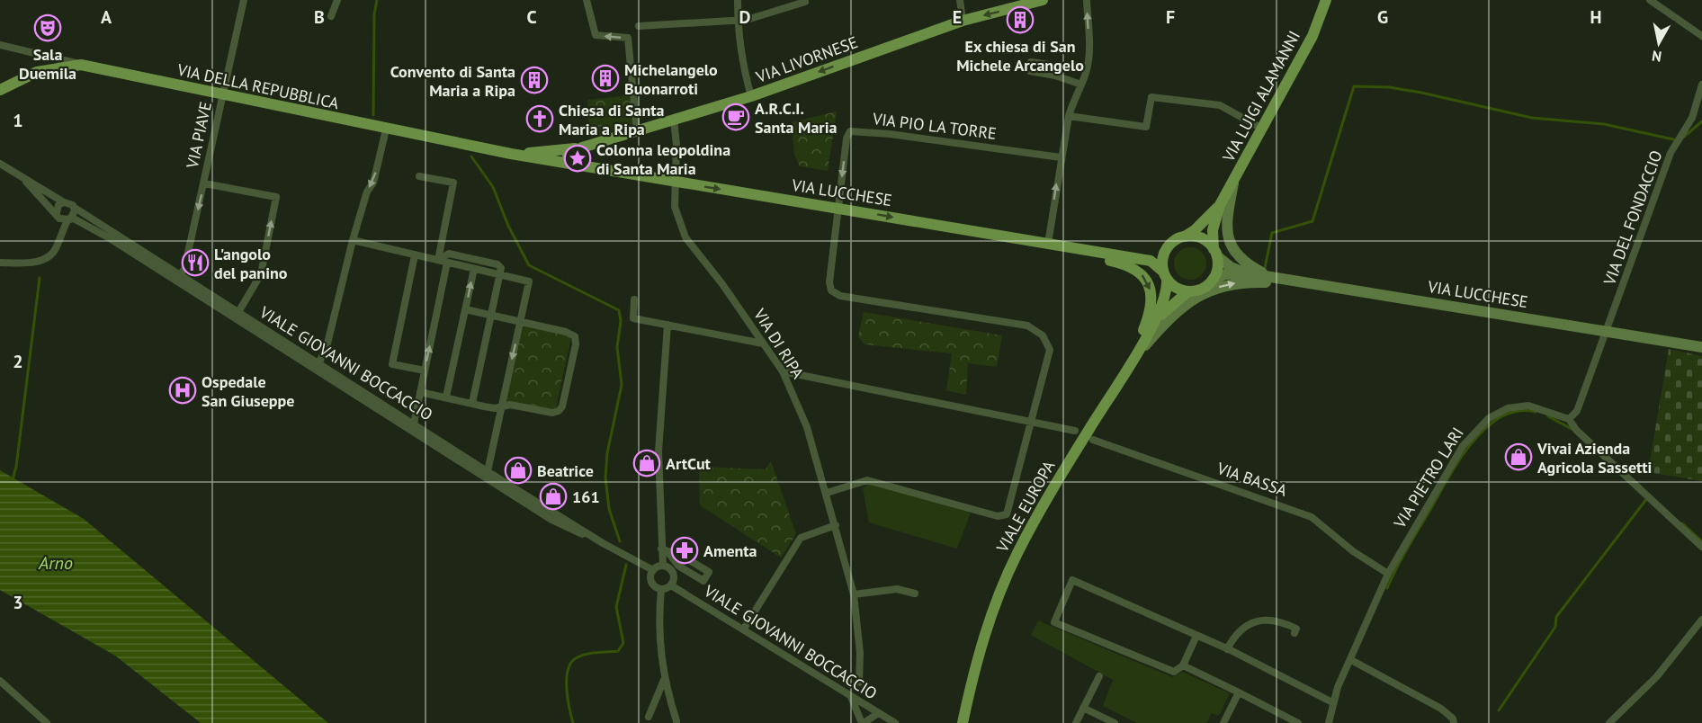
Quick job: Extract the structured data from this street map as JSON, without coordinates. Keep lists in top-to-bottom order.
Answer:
{
  "streets": {
    "main road": [
      "VIA LIVORNESE",
      "VIA DELLA REPUBBLICA",
      "VIA LUIGI ALAMANNI",
      "VIA LUCCHESE",
      "VIALE EUROPA"
    ],
    "street": [
      "VIA PIO LA TORRE",
      "VIA PIAVE",
      "VIA DEL FONDACCIO",
      "VIA DI RIPA",
      "VIALE GIOVANNI BOCCACCIO",
      "VIA PIETRO LARI",
      "VIA BASSA"
    ]
  },
  "crossings": [
    ["VIA LIVORNESE", "VIA DELLA REPUBBLICA"],
    ["VIA LIVORNESE", "VIA LUCCHESE"],
    ["VIA LIVORNESE", "VIA DI RIPA"],
    ["VIA DELLA REPUBBLICA", "VIA PIAVE"],
    ["VIA DELLA REPUBBLICA", "VIA LUCCHESE"],
    ["VIA LUIGI ALAMANNI", "VIA LUCCHESE"],
    ["VIA LUIGI ALAMANNI", "VIALE EUROPA"],
    ["VIA PIO LA TORRE", "VIA LUCCHESE"],
    ["VIA PIAVE", "VIALE GIOVANNI BOCCACCIO"],
    ["VIA LUCCHESE", "VIA DEL FONDACCIO"],
    ["VIA LUCCHESE", "VIA DI RIPA"],
    ["VIA LUCCHESE", "VIALE EUROPA"],
    ["VIA PIETRO LARI", "VIA BASSA"]
  ],
  "one_way": ["VIA LIVORNESE"],
  "water": ["Arno"],
  "places": {
    "building": ["Ex chiesa di San Michele Arcangelo", "Michelangelo Buonarroti", "Convento di Santa Maria a Ripa"],
    "theatre": ["Sala Duemila"],
    "cafe": ["A.R.C.I. Santa Maria"],
    "church": ["Chiesa di Santa Maria a Ripa"],
    "place": ["Colonna leopoldina di Santa Maria"],
    "restaurant": ["L'angolo del panino"],
    "hospital": ["Ospedale San Giuseppe"],
    "shop": [
      "Vivai Azienda Agricola Sassetti",
      "ArtCut",
      "Beatrice",
      "161"
    ],
    "pharmacy": ["Amenta"]
  },
  "north": "bottom",
  "grid": {
    "columns": [
      "A",
      "B",
      "C",
      "D",
      "E",
      "F",
      "G",
      "H"
    ],
    "rows": ["1", "2", "3"]
  }
}
